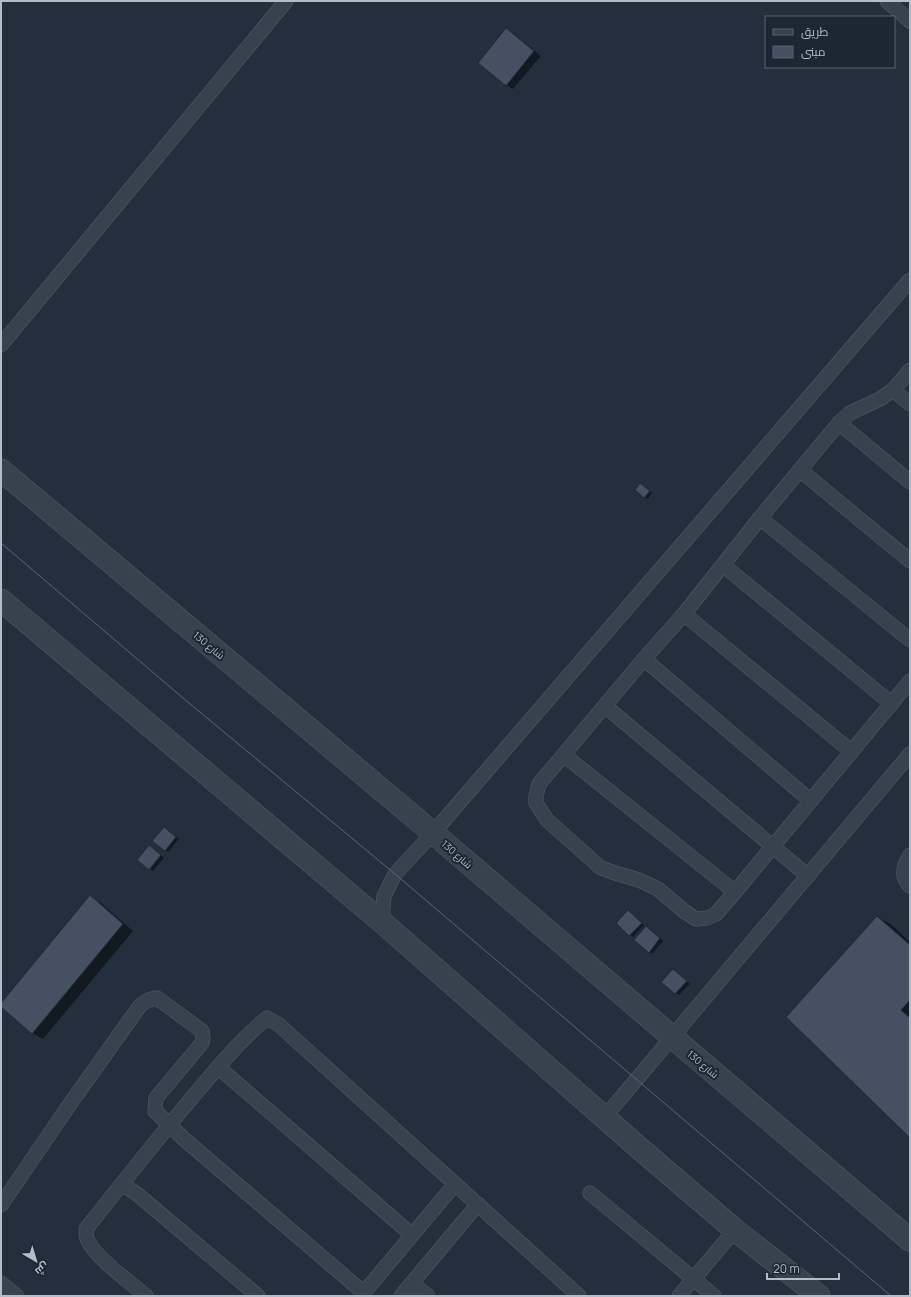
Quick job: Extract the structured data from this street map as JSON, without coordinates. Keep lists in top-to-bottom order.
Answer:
{
  "streets": {
    "street": ["شارع 130"]
  },
  "legend": ["طريق", "مبنى"],
  "scale_bar": "20 m",
  "north": "bottom right"
}
